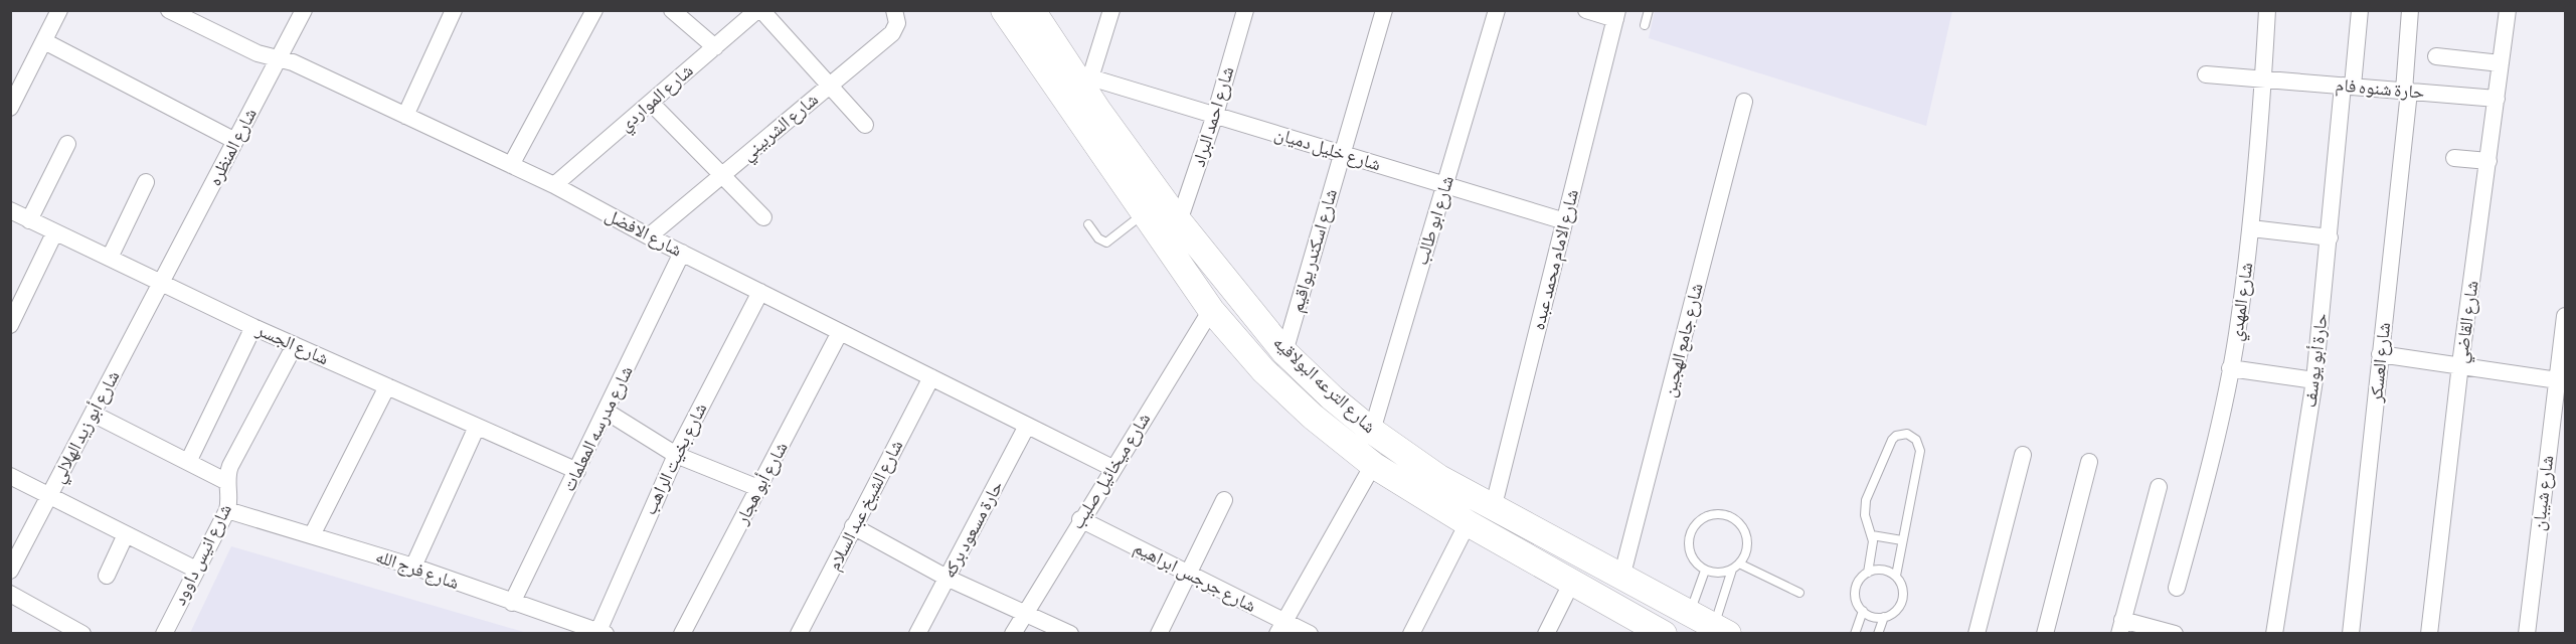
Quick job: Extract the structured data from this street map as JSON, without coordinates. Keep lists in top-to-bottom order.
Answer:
{
  "streets": {
    "main road": ["شارع الترعه البولاقيه"],
    "street": [
      "حارة شنوه فام",
      "شارع المواردي",
      "شارع احمد البراد",
      "شارع الشربيني",
      "شارع المنظره",
      "شارع خليل دميان",
      "شارع ابو طالب",
      "شارع الافضل",
      "شارع اسكندر يواقيم",
      "شارع الامام محمد عبده",
      "شارع المهدي",
      "شارع القاضي",
      "شارع جامع الهجين",
      "شارع الجسر",
      "حارة أبو يوسف",
      "شارع العسكر",
      "شارع أبو زيد الهلالي",
      "شارع مدرسه المعلمات",
      "شارع بخيت الراهب",
      "شارع ميخائيل صليب",
      "شارع أبو هجار",
      "شارع شيبان",
      "شارع الشيخ عبد السلام",
      "حارة مسعود بركه",
      "شارع انيس داوود",
      "شارع فرج الله",
      "شارع جرجس ابراهيم"
    ]
  },
  "crossings": [
    ["حارة شنوه فام", "شارع المهدي"],
    ["حارة شنوه فام", "شارع القاضي"],
    ["حارة شنوه فام", "حارة أبو يوسف"],
    ["حارة شنوه فام", "شارع العسكر"],
    ["شارع المواردي", "شارع الافضل"],
    ["شارع احمد البراد", "شارع خليل دميان"],
    ["شارع احمد البراد", "شارع الترعه البولاقيه"],
    ["شارع الشربيني", "شارع الافضل"],
    ["شارع المنظره", "شارع الافضل"],
    ["شارع المنظره", "شارع الجسر"],
    ["شارع المنظره", "شارع أبو زيد الهلالي"],
    ["شارع خليل دميان", "شارع ابو طالب"],
    ["شارع خليل دميان", "شارع اسكندر يواقيم"],
    ["شارع خليل دميان", "شارع الامام محمد عبده"],
    ["شارع خليل دميان", "شارع الترعه البولاقيه"],
    ["شارع ابو طالب", "شارع الترعه البولاقيه"],
    ["شارع الافضل", "شارع مدرسه المعلمات"],
    ["شارع الافضل", "شارع بخيت الراهب"],
    ["شارع الافضل", "شارع ميخائيل صليب"],
    ["شارع الافضل", "شارع أبو هجار"],
    ["شارع الافضل", "شارع الشيخ عبد السلام"],
    ["شارع الافضل", "حارة مسعود بركه"],
    ["شارع اسكندر يواقيم", "شارع الترعه البولاقيه"],
    ["شارع الامام محمد عبده", "شارع الترعه البولاقيه"],
    ["شارع جامع الهجين", "شارع الترعه البولاقيه"],
    ["شارع الجسر", "شارع أبو زيد الهلالي"],
    ["شارع الجسر", "شارع مدرسه المعلمات"],
    ["شارع الجسر", "شارع انيس داوود"],
    ["شارع الترعه البولاقيه", "شارع ميخائيل صليب"],
    ["شارع مدرسه المعلمات", "شارع فرج الله"],
    ["شارع بخيت الراهب", "شارع فرج الله"],
    ["شارع ميخائيل صليب", "شارع جرجس ابراهيم"],
    ["شارع انيس داوود", "شارع فرج الله"]
  ]
}
